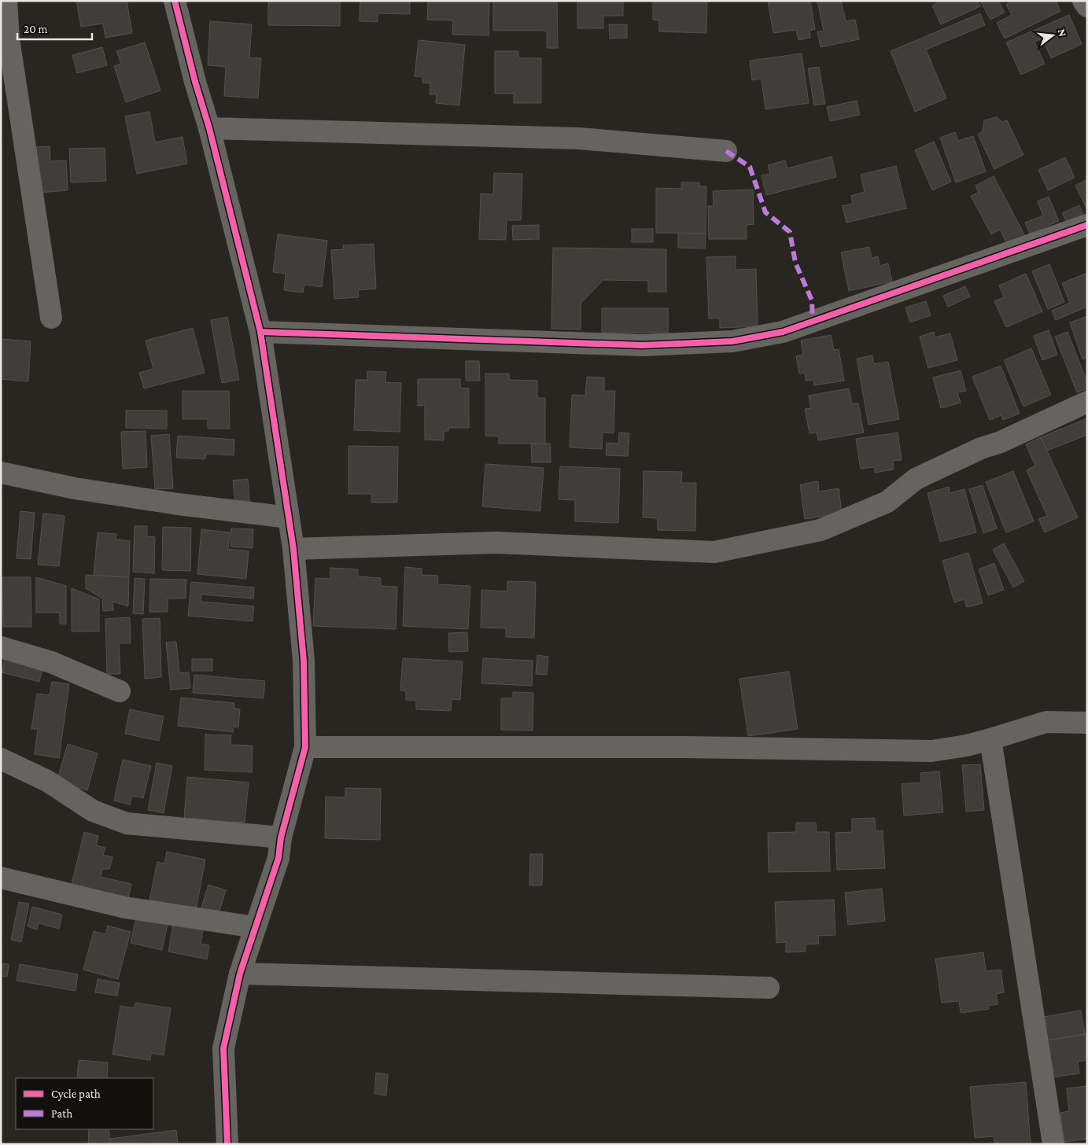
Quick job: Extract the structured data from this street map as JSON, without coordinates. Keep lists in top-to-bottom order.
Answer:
{
  "legend": ["Cycle path", "Path"],
  "scale_bar": "20 m",
  "north": "right"
}
